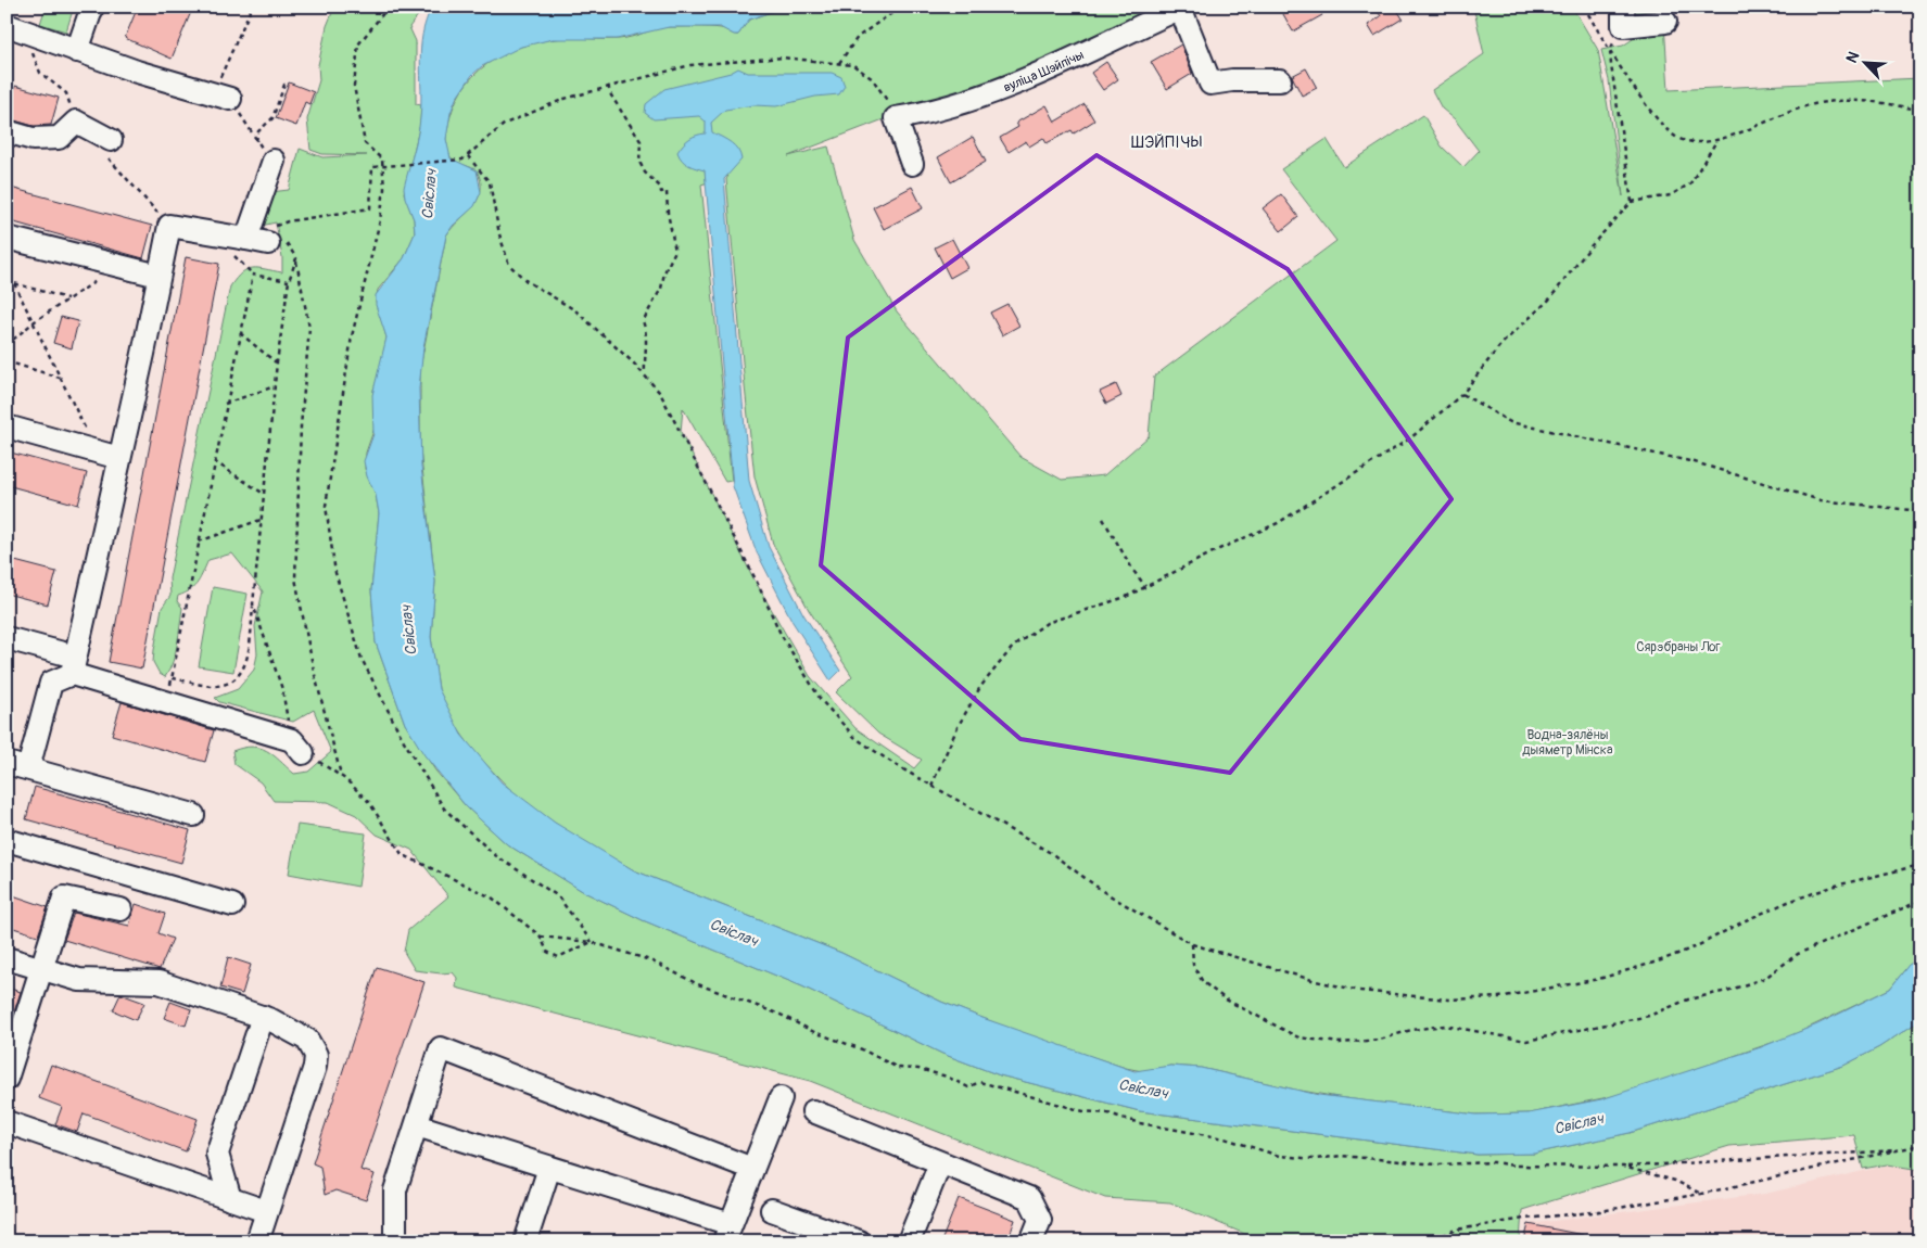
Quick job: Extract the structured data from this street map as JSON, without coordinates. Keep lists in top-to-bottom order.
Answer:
{
  "streets": {
    "street": ["вуліца Шэйпічы"]
  },
  "districts": ["ШЭЙПІЧЫ"],
  "water": ["Свіслач"],
  "parks": ["Сярэбраны Лог", "Водна-зялёны дыяметр Мінска"],
  "north": "top left"
}
